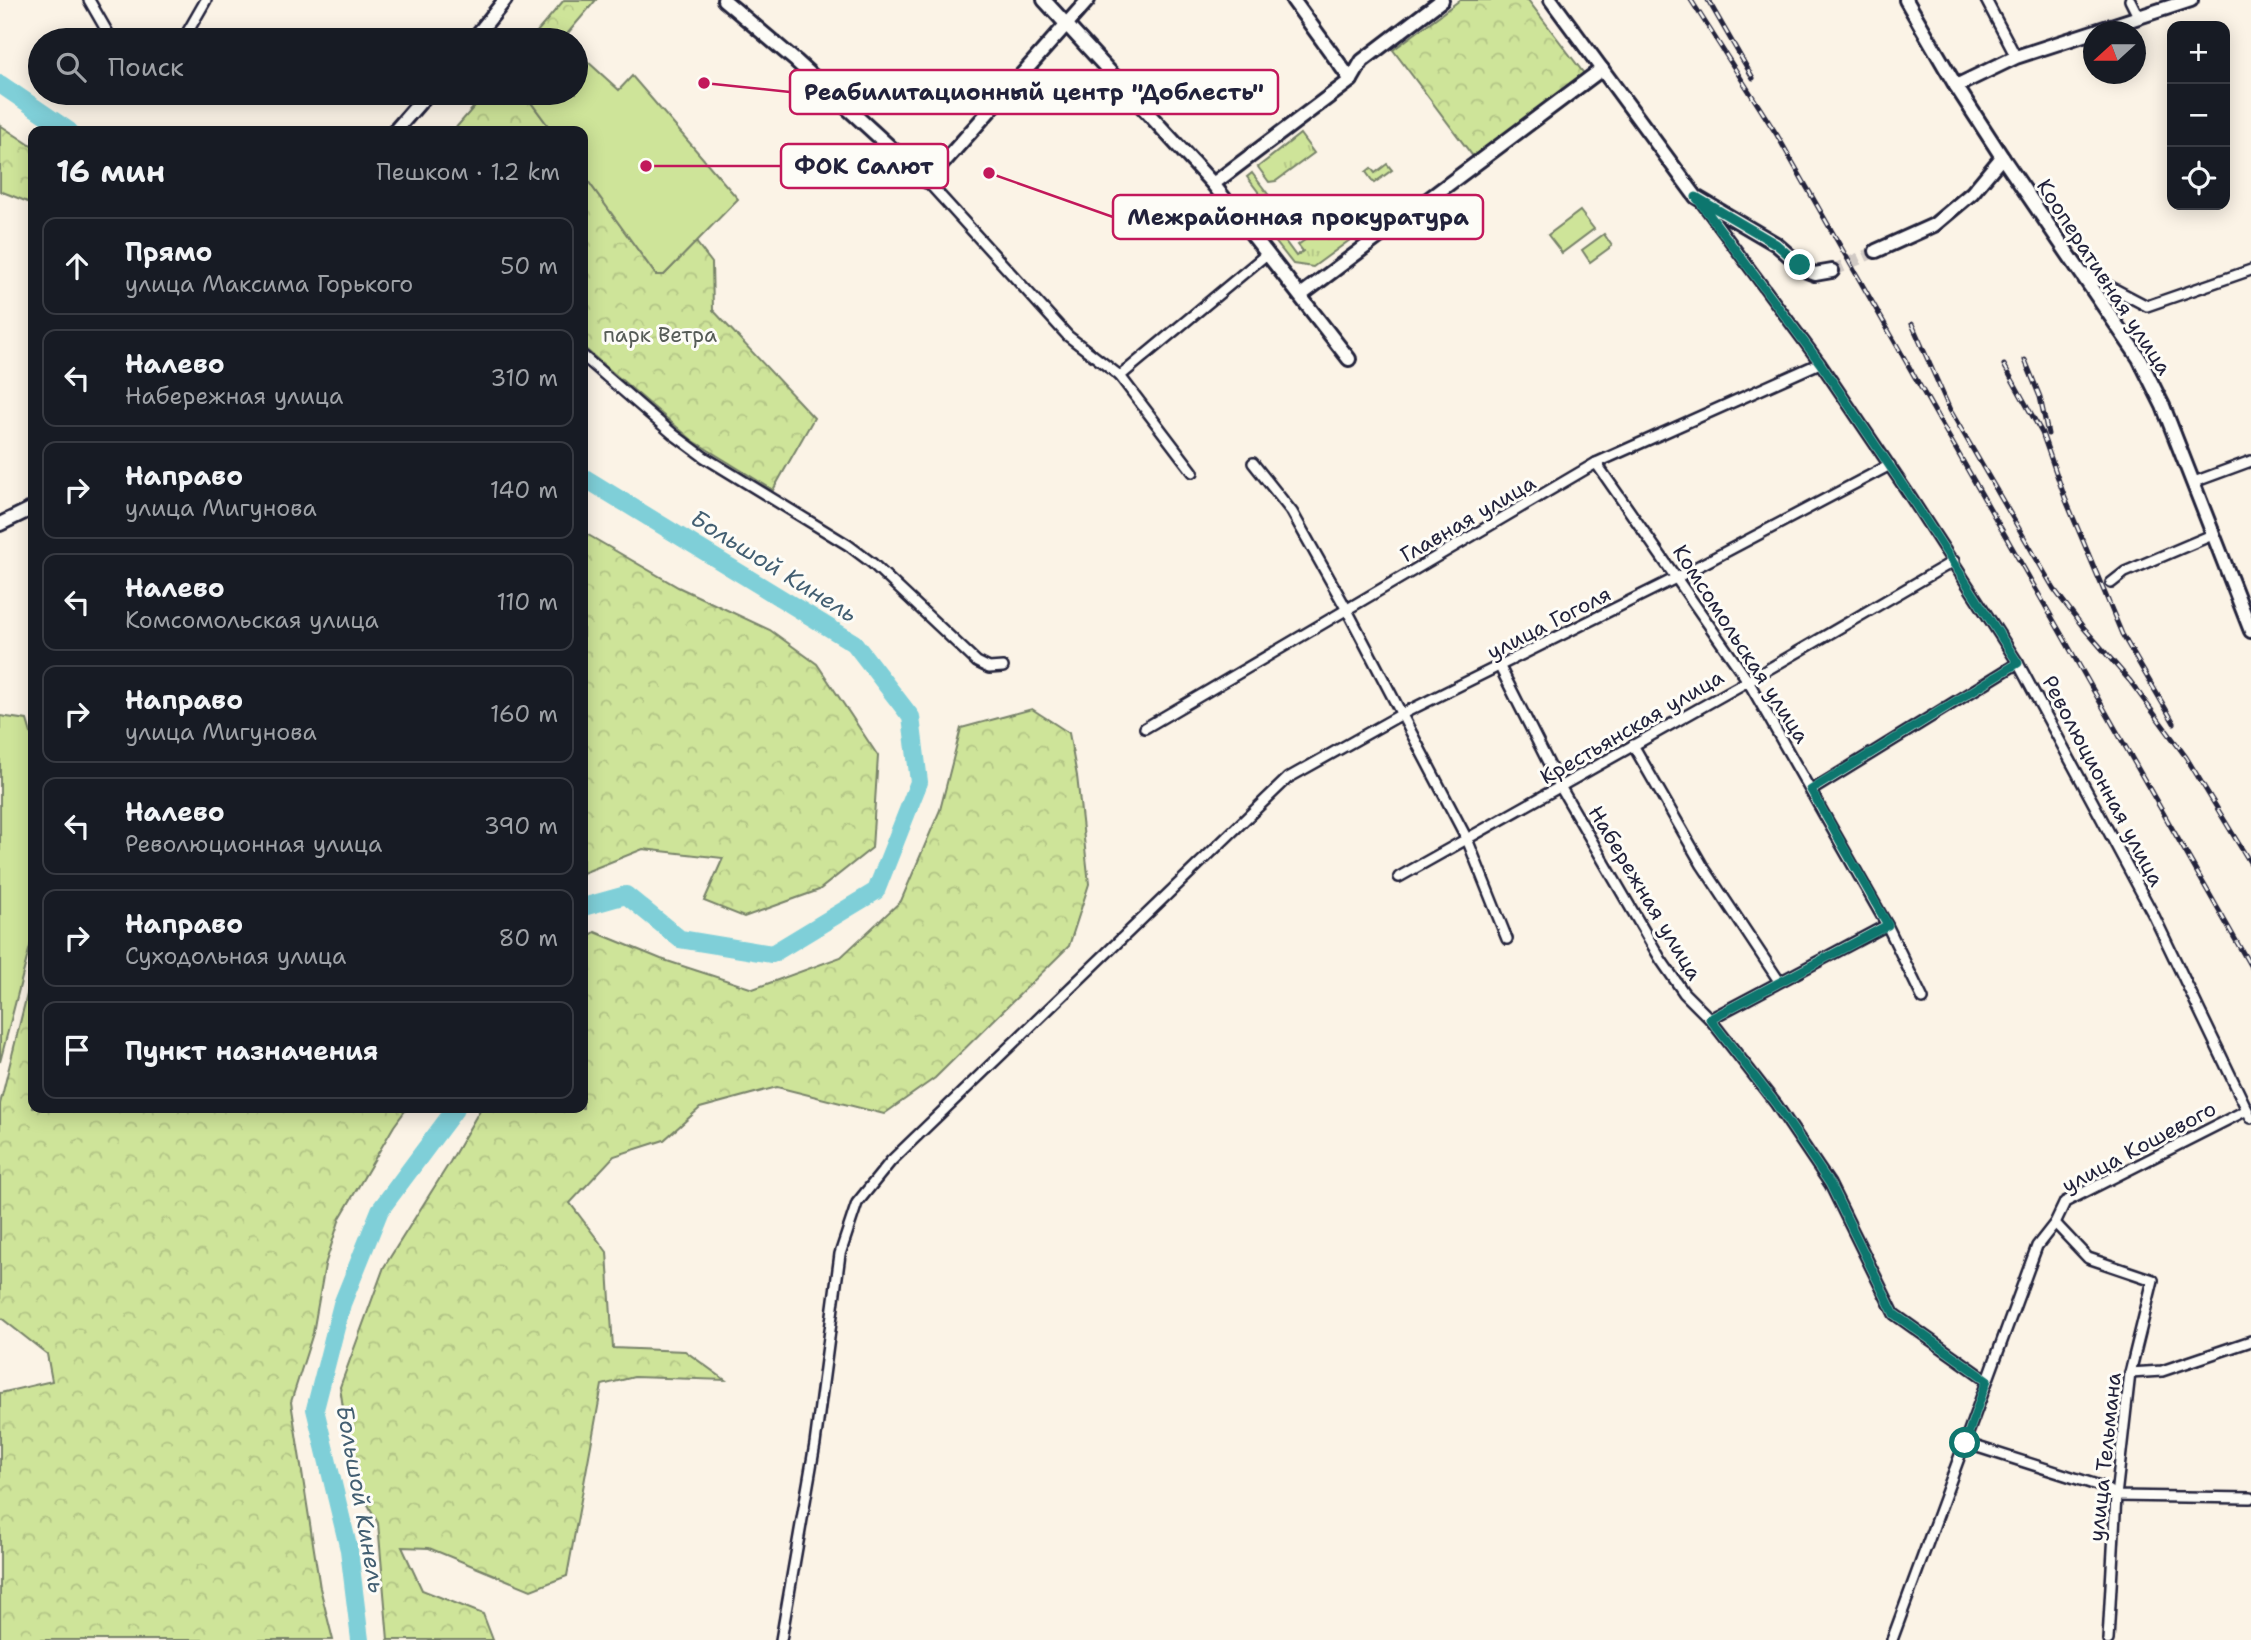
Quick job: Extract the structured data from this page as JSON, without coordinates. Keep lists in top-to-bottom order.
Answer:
{
  "streets": {
    "street": [
      "Кооперативная улица",
      "Главная улица",
      "улица Гоголя",
      "Комсомольская улица",
      "Крестьянская улица",
      "Революционная улица",
      "Набережная улица",
      "улица Кошевого",
      "улица Тельмана"
    ]
  },
  "crossings": [
    ["Главная улица", "Комсомольская улица"],
    ["Главная улица", "Революционная улица"],
    ["улица Гоголя", "Комсомольская улица"],
    ["улица Гоголя", "Революционная улица"],
    ["улица Гоголя", "Набережная улица"],
    ["Комсомольская улица", "Крестьянская улица"],
    ["Крестьянская улица", "Революционная улица"],
    ["Крестьянская улица", "Набережная улица"],
    ["Революционная улица", "улица Кошевого"],
    ["Набережная улица", "улица Кошевого"],
    ["улица Кошевого", "улица Тельмана"]
  ],
  "water": ["Большой Кинель"],
  "parks": ["парк Ветра"],
  "places": ["Реабилитационный центр \"Доблесть\"", "ФОК Салют", "Межрайонная прокуратура"],
  "north": "left",
  "page": {
    "map_buttons": ["+", "−"],
    "search": "Поиск",
    "heading": ["16 мин", "Пешком · 1.2 km"],
    "list": [
      ["Прямо", "улица Максима Горького", "50 m"],
      ["Налево", "Набережная улица", "310 m"],
      ["Направо", "улица Мигунова", "140 m"],
      ["Налево", "Комсомольская улица", "110 m"],
      ["Направо", "улица Мигунова", "160 m"],
      ["Налево", "Революционная улица", "390 m"],
      ["Направо", "Суходольная улица", "80 m"],
      "Пункт назначения"
    ]
  }
}
